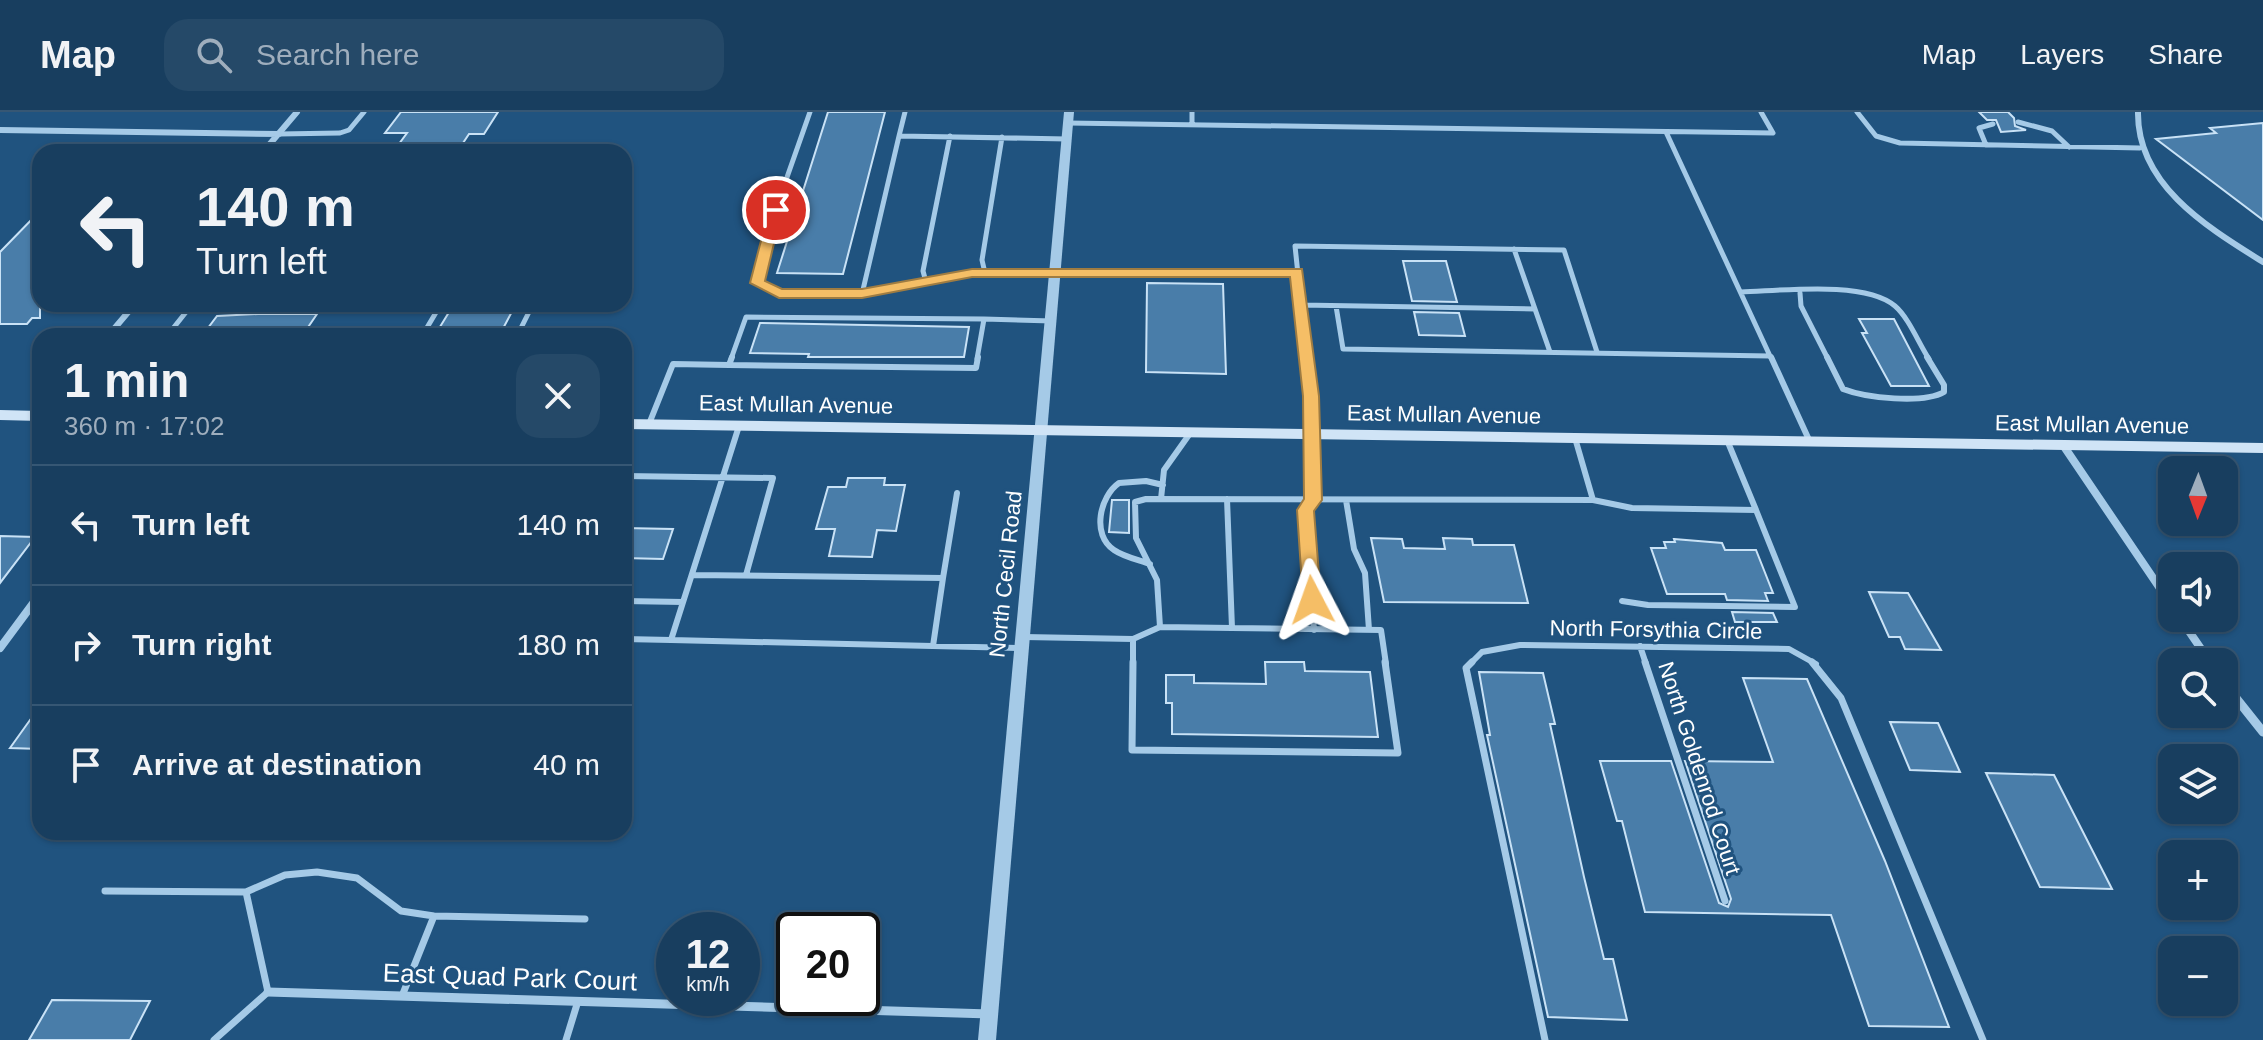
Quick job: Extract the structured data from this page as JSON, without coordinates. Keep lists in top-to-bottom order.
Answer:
{
  "streets": {
    "main road": ["East Mullan Avenue"],
    "street": ["North Cecil Road", "East Quad Park Court"],
    "lane": ["North Forsythia Circle", "North Goldenrod Court"]
  },
  "crossings": [
    ["East Mullan Avenue", "North Cecil Road"],
    ["North Cecil Road", "East Quad Park Court"],
    ["North Forsythia Circle", "North Goldenrod Court"]
  ],
  "north": "bottom",
  "page": {
    "header": "Map",
    "search": "Search here",
    "nav": ["Map", "Layers", "Share"],
    "turn": ["140 m", "Turn left"],
    "heading": ["1 min", "360 m · 17:02"],
    "map_buttons": ["+", "−"],
    "list": [
      {
        "name": "Turn left",
        "value": "140 m"
      },
      {
        "name": "Turn right",
        "value": "180 m"
      },
      {
        "name": "Arrive at destination",
        "value": "40 m"
      }
    ],
    "speed": "12 km/h",
    "limit": "20"
  }
}
